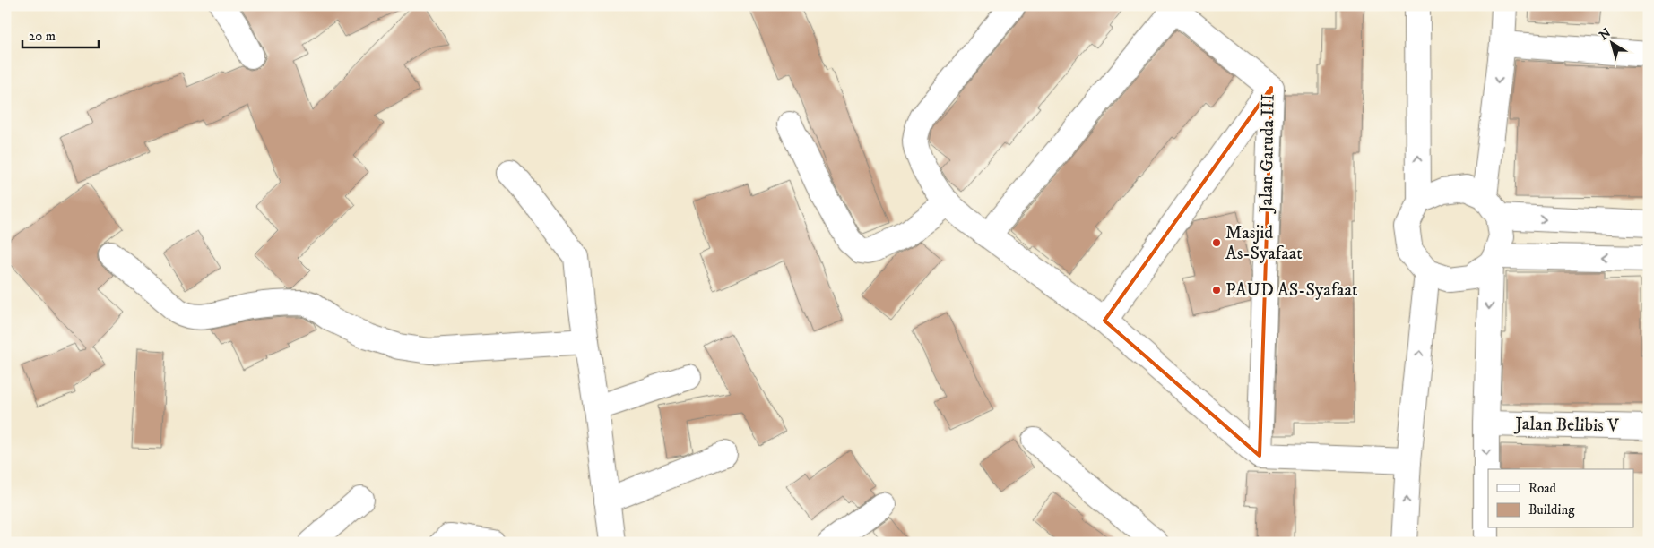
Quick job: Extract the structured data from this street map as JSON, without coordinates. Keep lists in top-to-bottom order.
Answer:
{
  "streets": {
    "street": ["Jalan Garuda III", "Jalan Belibis V"]
  },
  "places": ["Masjid As-Syafaat", "PAUD AS-Syafaat"],
  "legend": ["Road", "Building"],
  "scale_bar": "20 m",
  "north": "top left"
}
